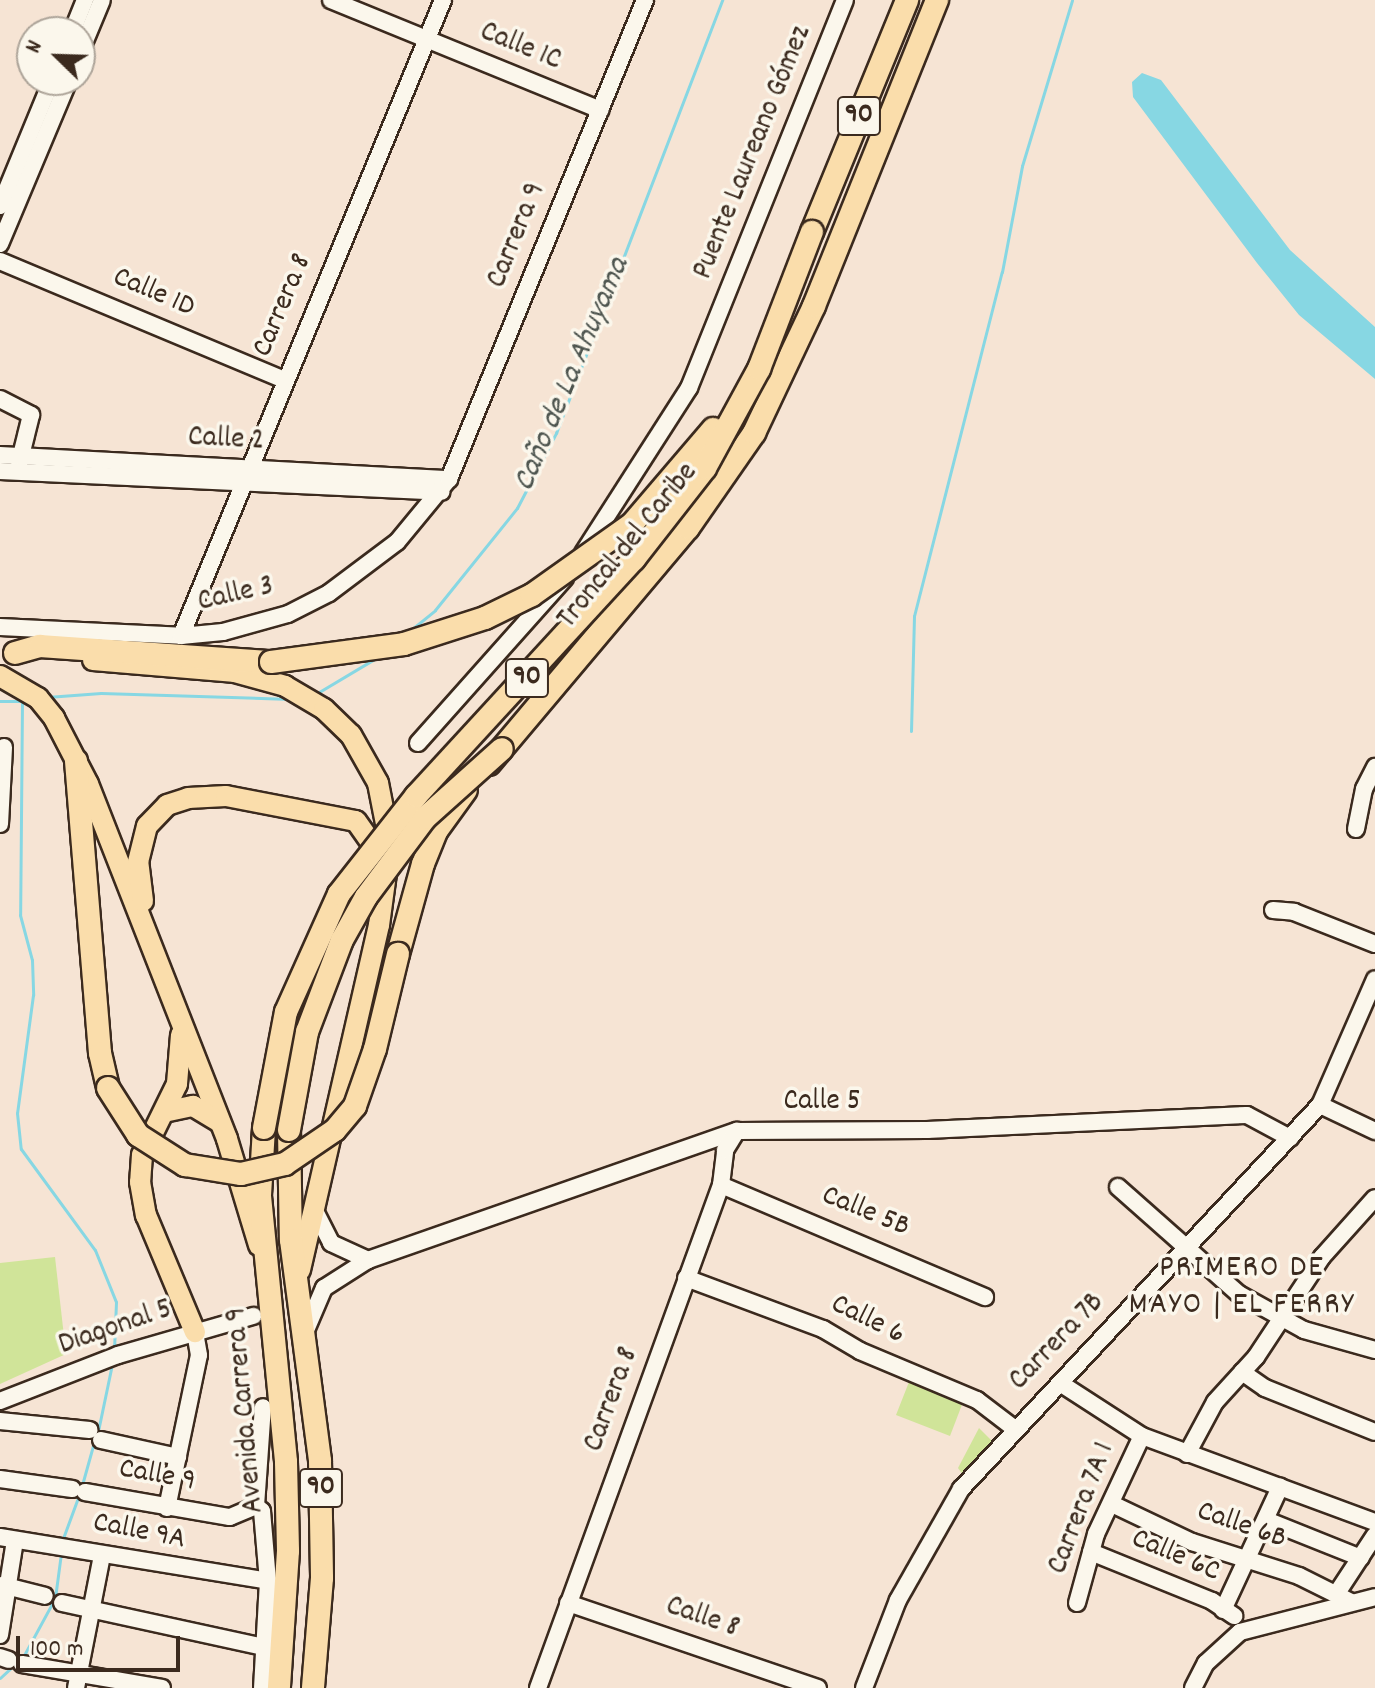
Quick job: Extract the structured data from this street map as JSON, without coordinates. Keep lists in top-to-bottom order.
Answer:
{
  "streets": {
    "highway": ["90", "Troncal del Caribe", "Avenida Carrera 9"],
    "street": [
      "Calle 1C",
      "Puente Laureano Gómez",
      "Carrera 9",
      "Calle 1D",
      "Carrera 8",
      "Calle 2",
      "Calle 3",
      "Calle 5",
      "Calle 5B",
      "Calle 6",
      "Diagonal 5",
      "Carrera 7B",
      "Calle 9",
      "Carrera 7A 1",
      "Calle 6B",
      "Calle 9A",
      "Calle 6C",
      "Calle 8"
    ]
  },
  "crossings": [
    ["Calle 1C", "Carrera 9"],
    ["Calle 1C", "Carrera 8"],
    ["Carrera 9", "Calle 2"],
    ["Carrera 9", "Calle 3"],
    ["Calle 1D", "Carrera 8"],
    ["Carrera 8", "Calle 2"],
    ["Carrera 8", "Calle 3"],
    ["Carrera 8", "Calle 5"],
    ["Carrera 8", "Calle 5B"],
    ["Carrera 8", "Calle 6"],
    ["Carrera 8", "Calle 8"],
    ["Calle 2", "Calle 3"],
    ["Troncal del Caribe", "Avenida Carrera 9"],
    ["Calle 5", "Carrera 7B"],
    ["Calle 5", "Avenida Carrera 9"],
    ["Calle 6", "Carrera 7B"],
    ["Carrera 7A 1", "Calle 6B"],
    ["Carrera 7A 1", "Calle 6C"],
    ["Calle 6B", "Calle 6C"]
  ],
  "districts": ["PRIMERO DE MAYO | EL FERRY"],
  "water": ["Caño de La Ahuyama"],
  "scale_bar": "100 m",
  "north": "top left"
}
